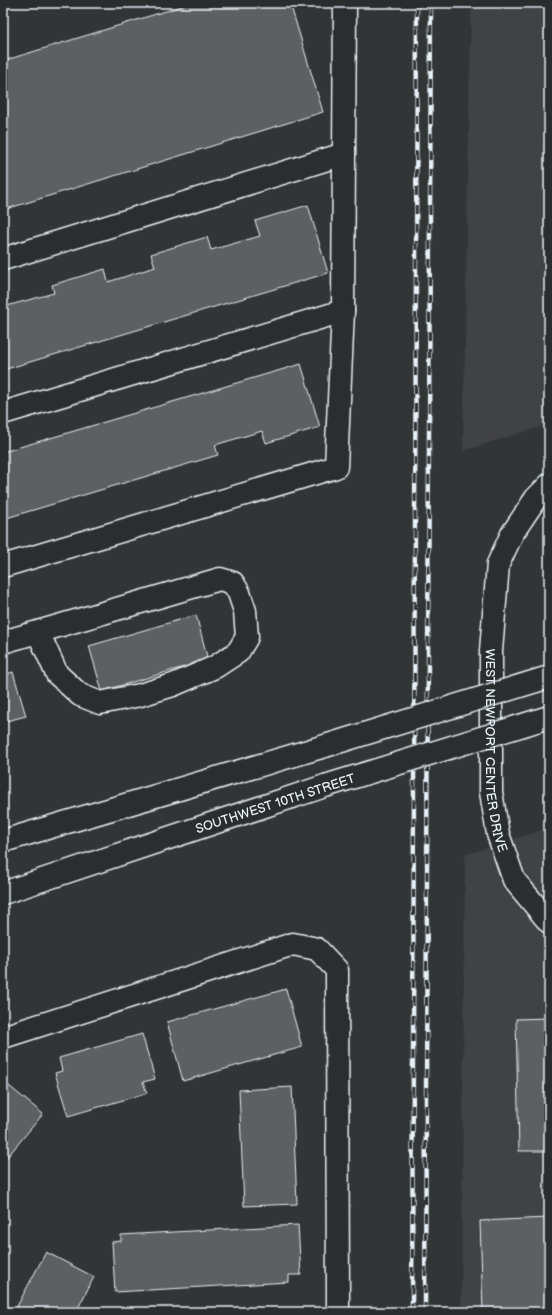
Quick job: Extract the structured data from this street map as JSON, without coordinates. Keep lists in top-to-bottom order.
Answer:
{
  "streets": {
    "main road": ["WEST NEWPORT CENTER DRIVE", "SOUTHWEST 10TH STREET"]
  }
}
